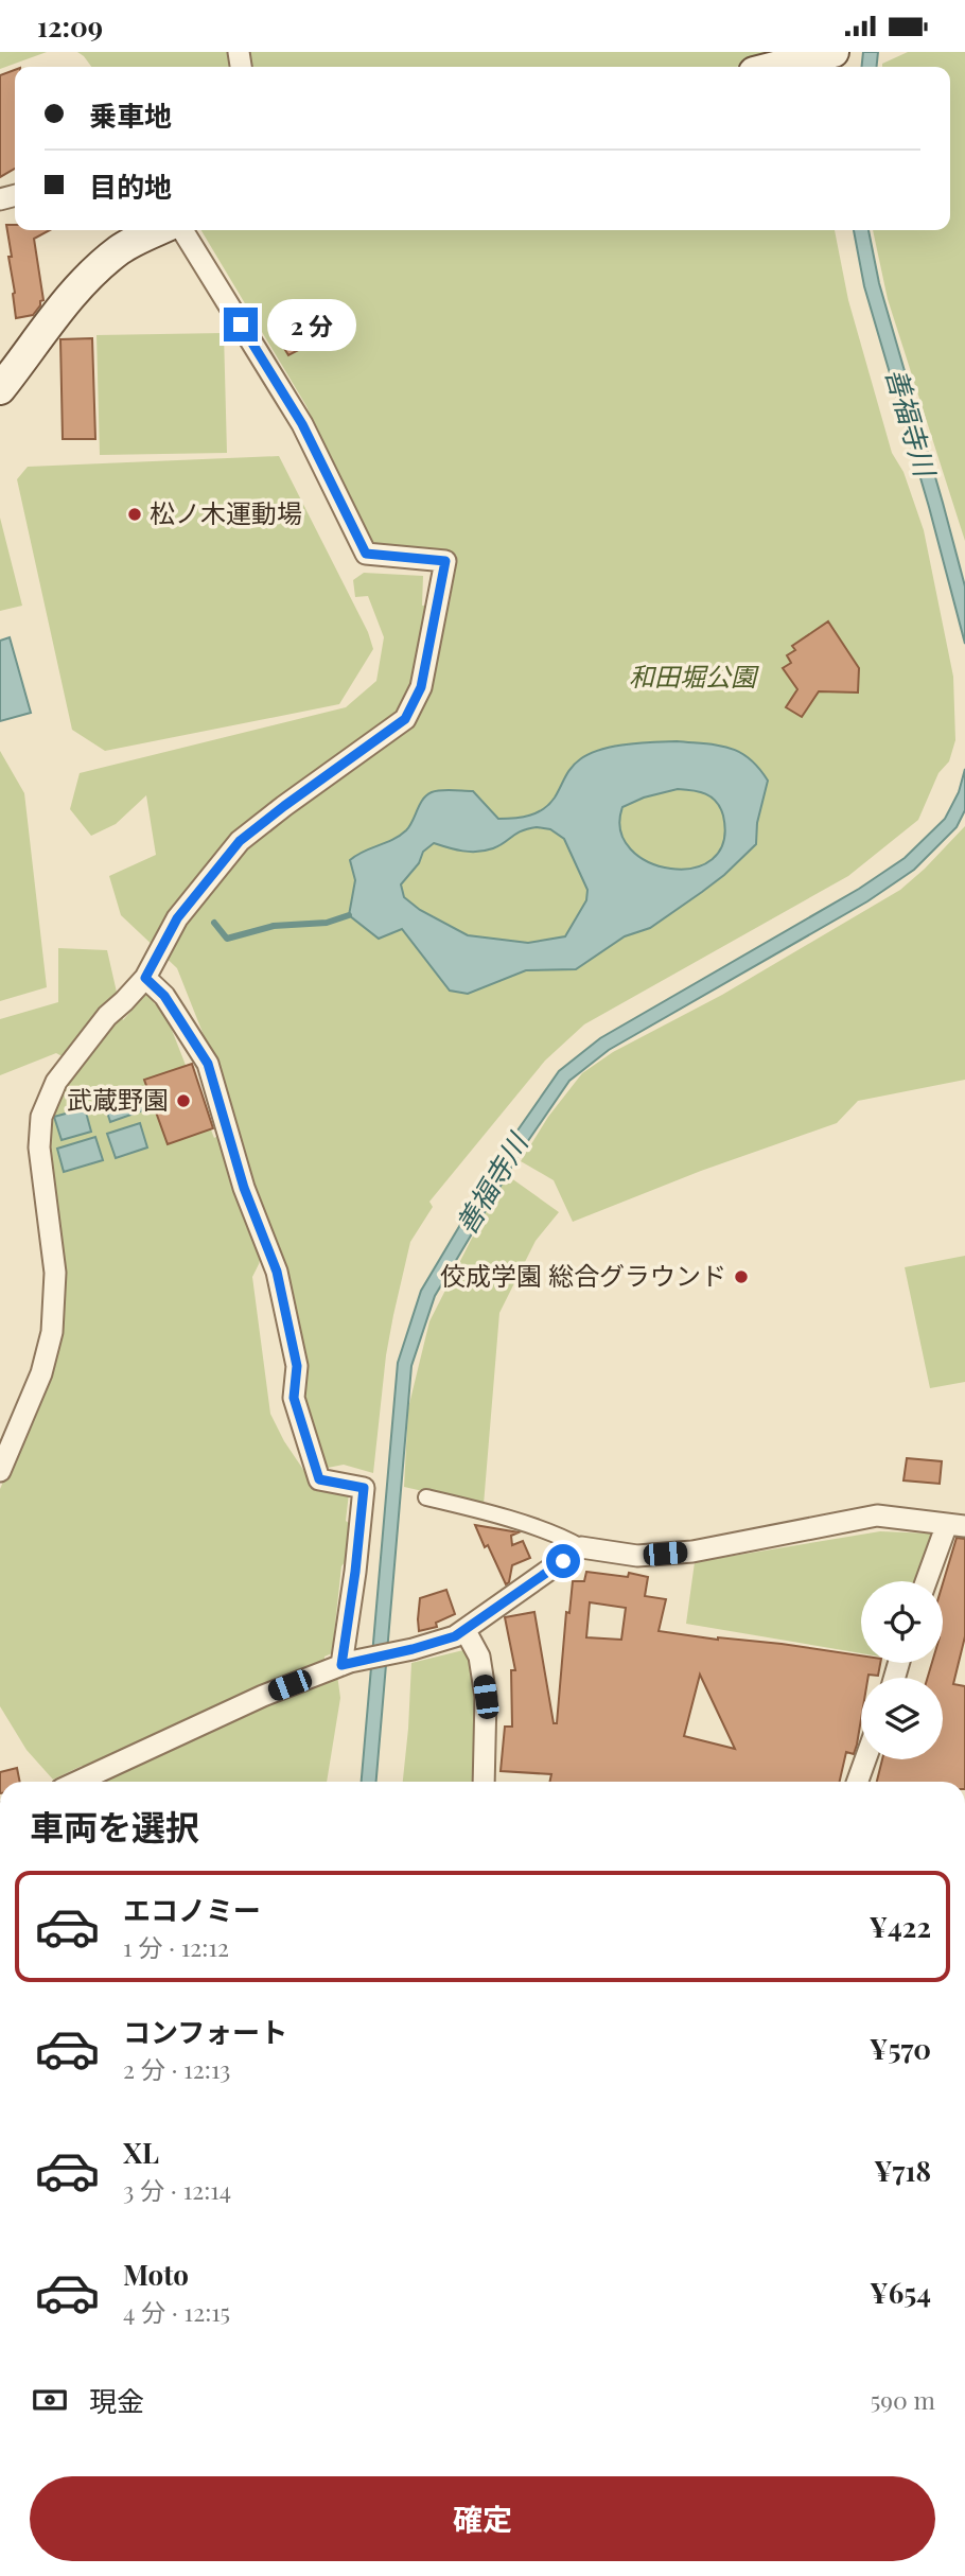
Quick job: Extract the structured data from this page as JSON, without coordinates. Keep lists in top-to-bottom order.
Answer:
{
  "water": ["善福寺川"],
  "parks": ["和田堀公園"],
  "places": ["松ノ木運動場", "武蔵野園", "佼成学園 総合グラウンド"],
  "page": {
    "status": "12:09",
    "banner": ["乗車地", "目的地"],
    "bubble": "2 分",
    "heading": "車両を選択",
    "list": [
      {
        "name": "エコノミー",
        "note": "1 分 · 12:12",
        "value": "¥422"
      },
      {
        "name": "コンフォート",
        "note": "2 分 · 12:13",
        "value": "¥570"
      },
      {
        "name": "XL",
        "note": "3 分 · 12:14",
        "value": "¥718"
      },
      {
        "name": "Moto",
        "note": "4 分 · 12:15",
        "value": "¥654"
      }
    ],
    "pay": ["現金", "590 m"],
    "buttons": "確定"
  }
}
